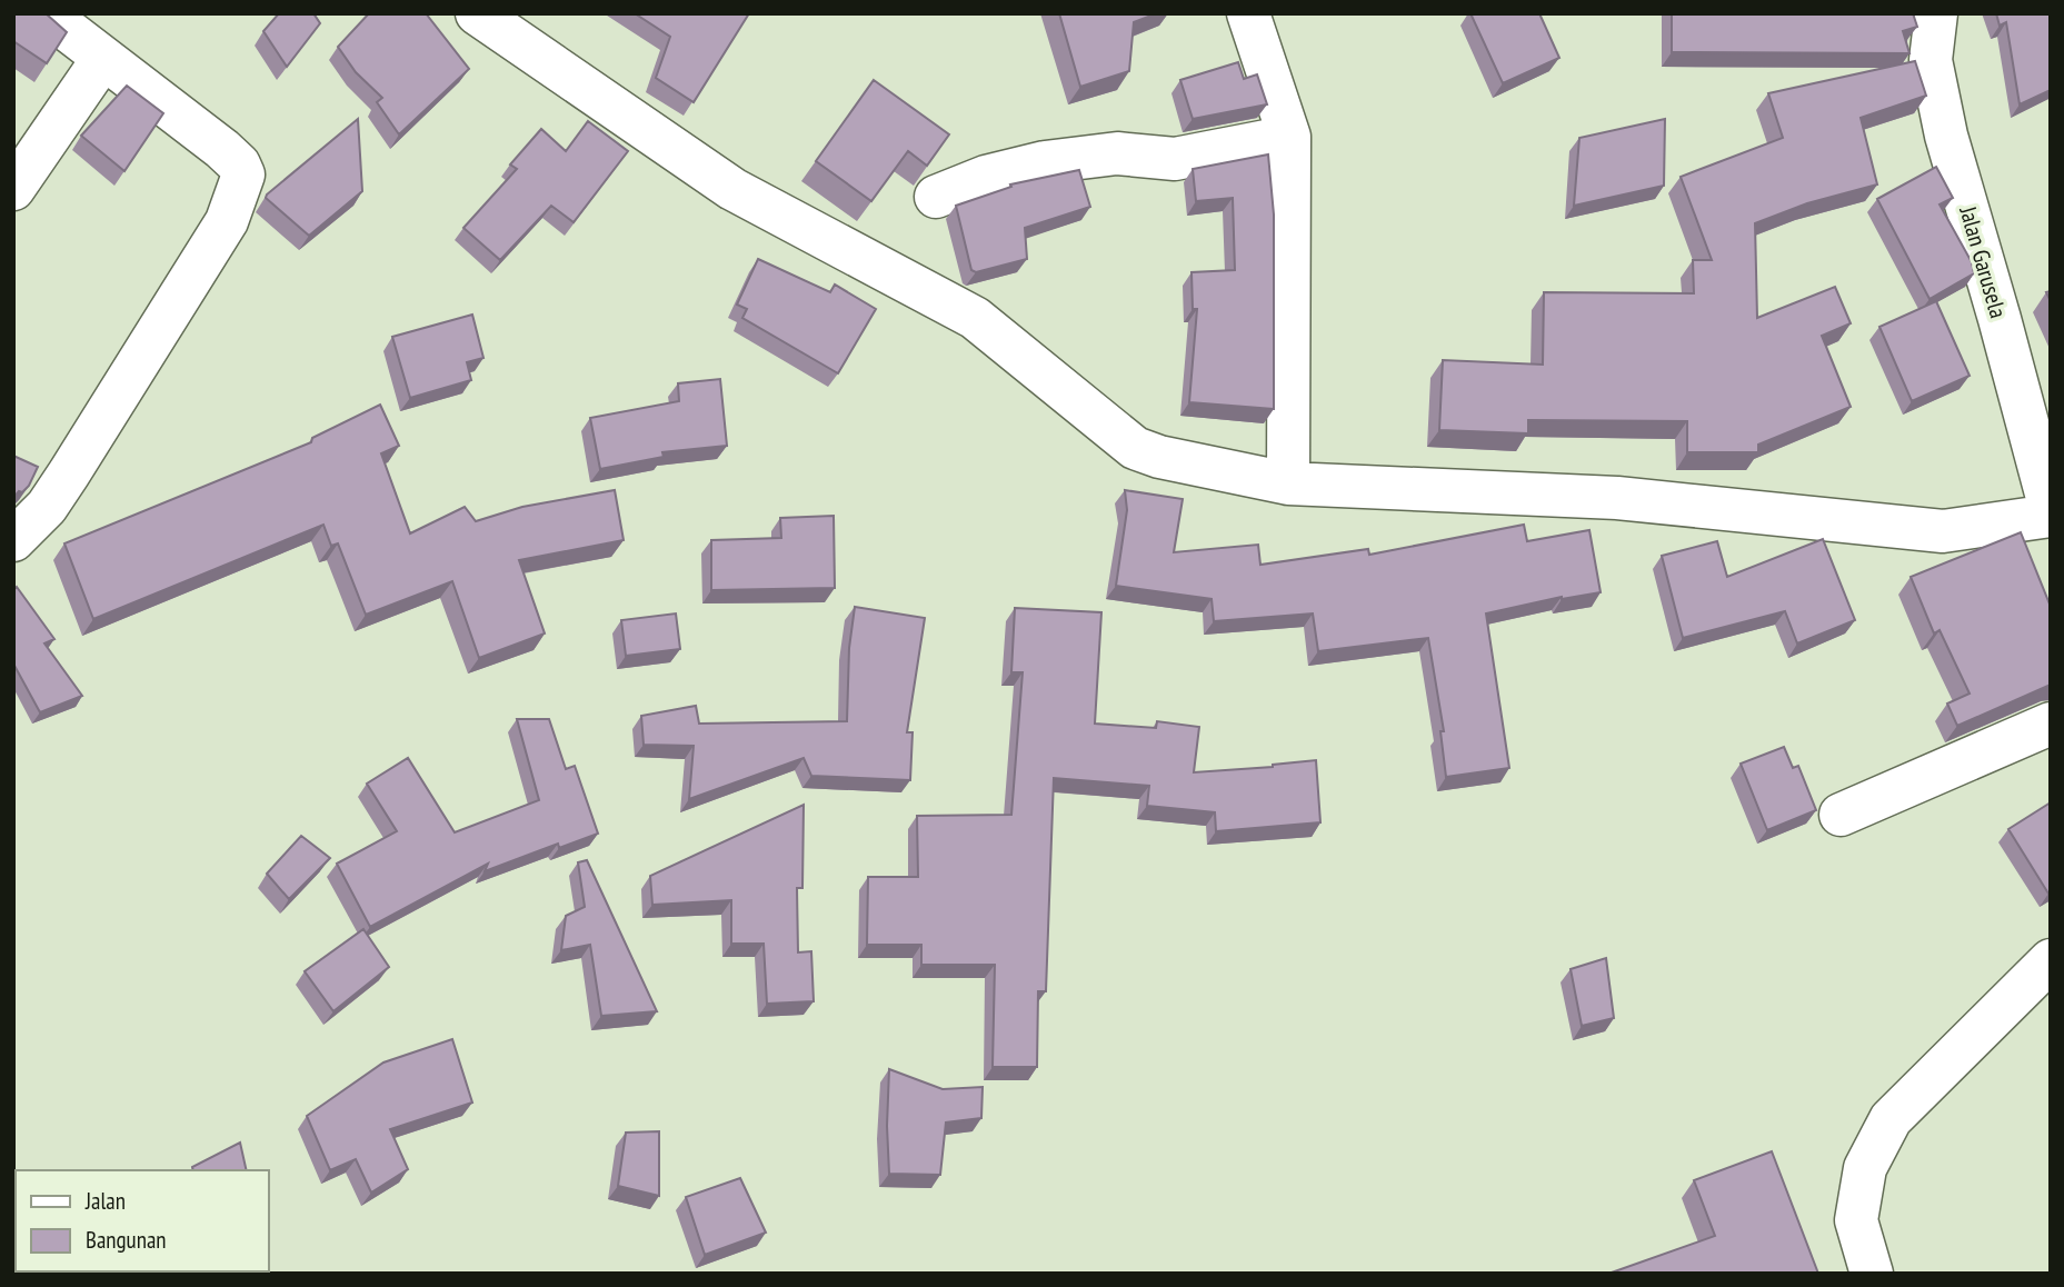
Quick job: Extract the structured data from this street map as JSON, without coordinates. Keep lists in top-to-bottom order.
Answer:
{
  "streets": {
    "street": ["Jalan Garusela"]
  },
  "legend": ["Jalan", "Bangunan"]
}
